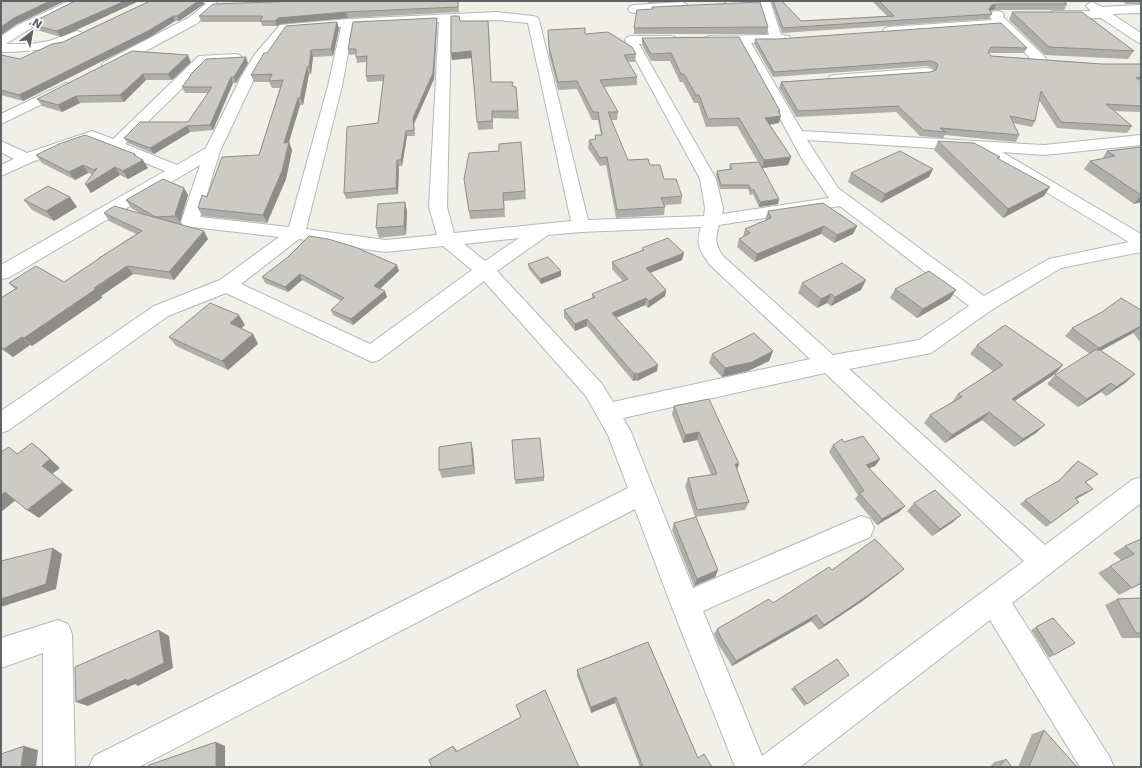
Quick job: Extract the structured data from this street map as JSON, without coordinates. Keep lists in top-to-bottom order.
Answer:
{
  "north": "top right"
}
